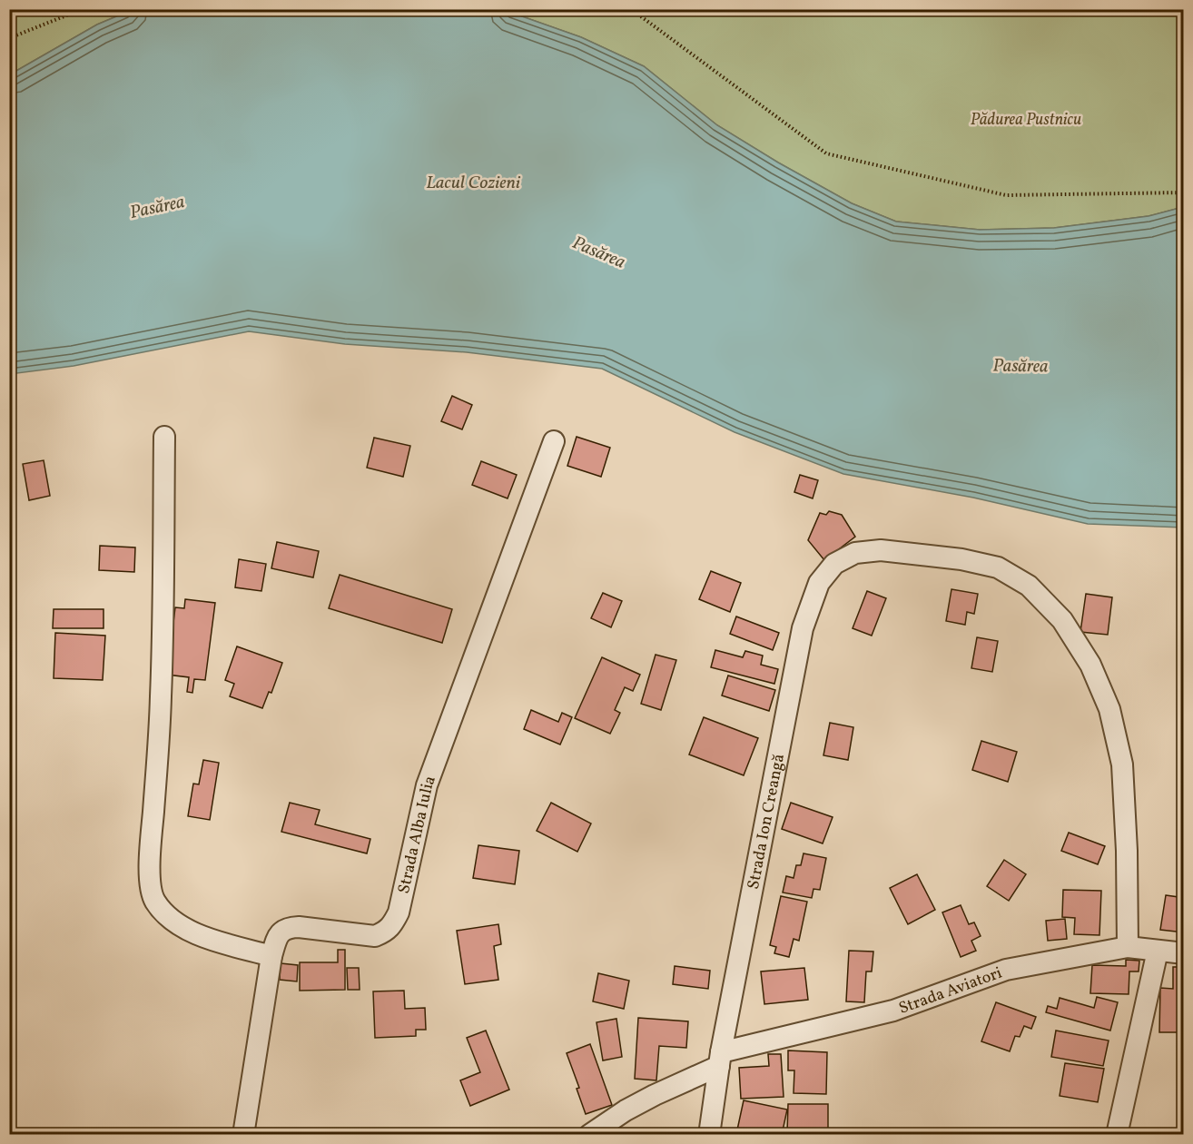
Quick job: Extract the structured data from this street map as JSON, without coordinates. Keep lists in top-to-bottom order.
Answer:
{
  "streets": {
    "street": ["Strada Ion Creangă", "Strada Alba Iulia", "Strada Aviatori"]
  },
  "crossings": [
    ["Strada Ion Creangă", "Strada Aviatori"]
  ],
  "water": ["Lacul Cozieni", "Pasărea"],
  "parks": ["Pădurea Pustnicu"]
}
